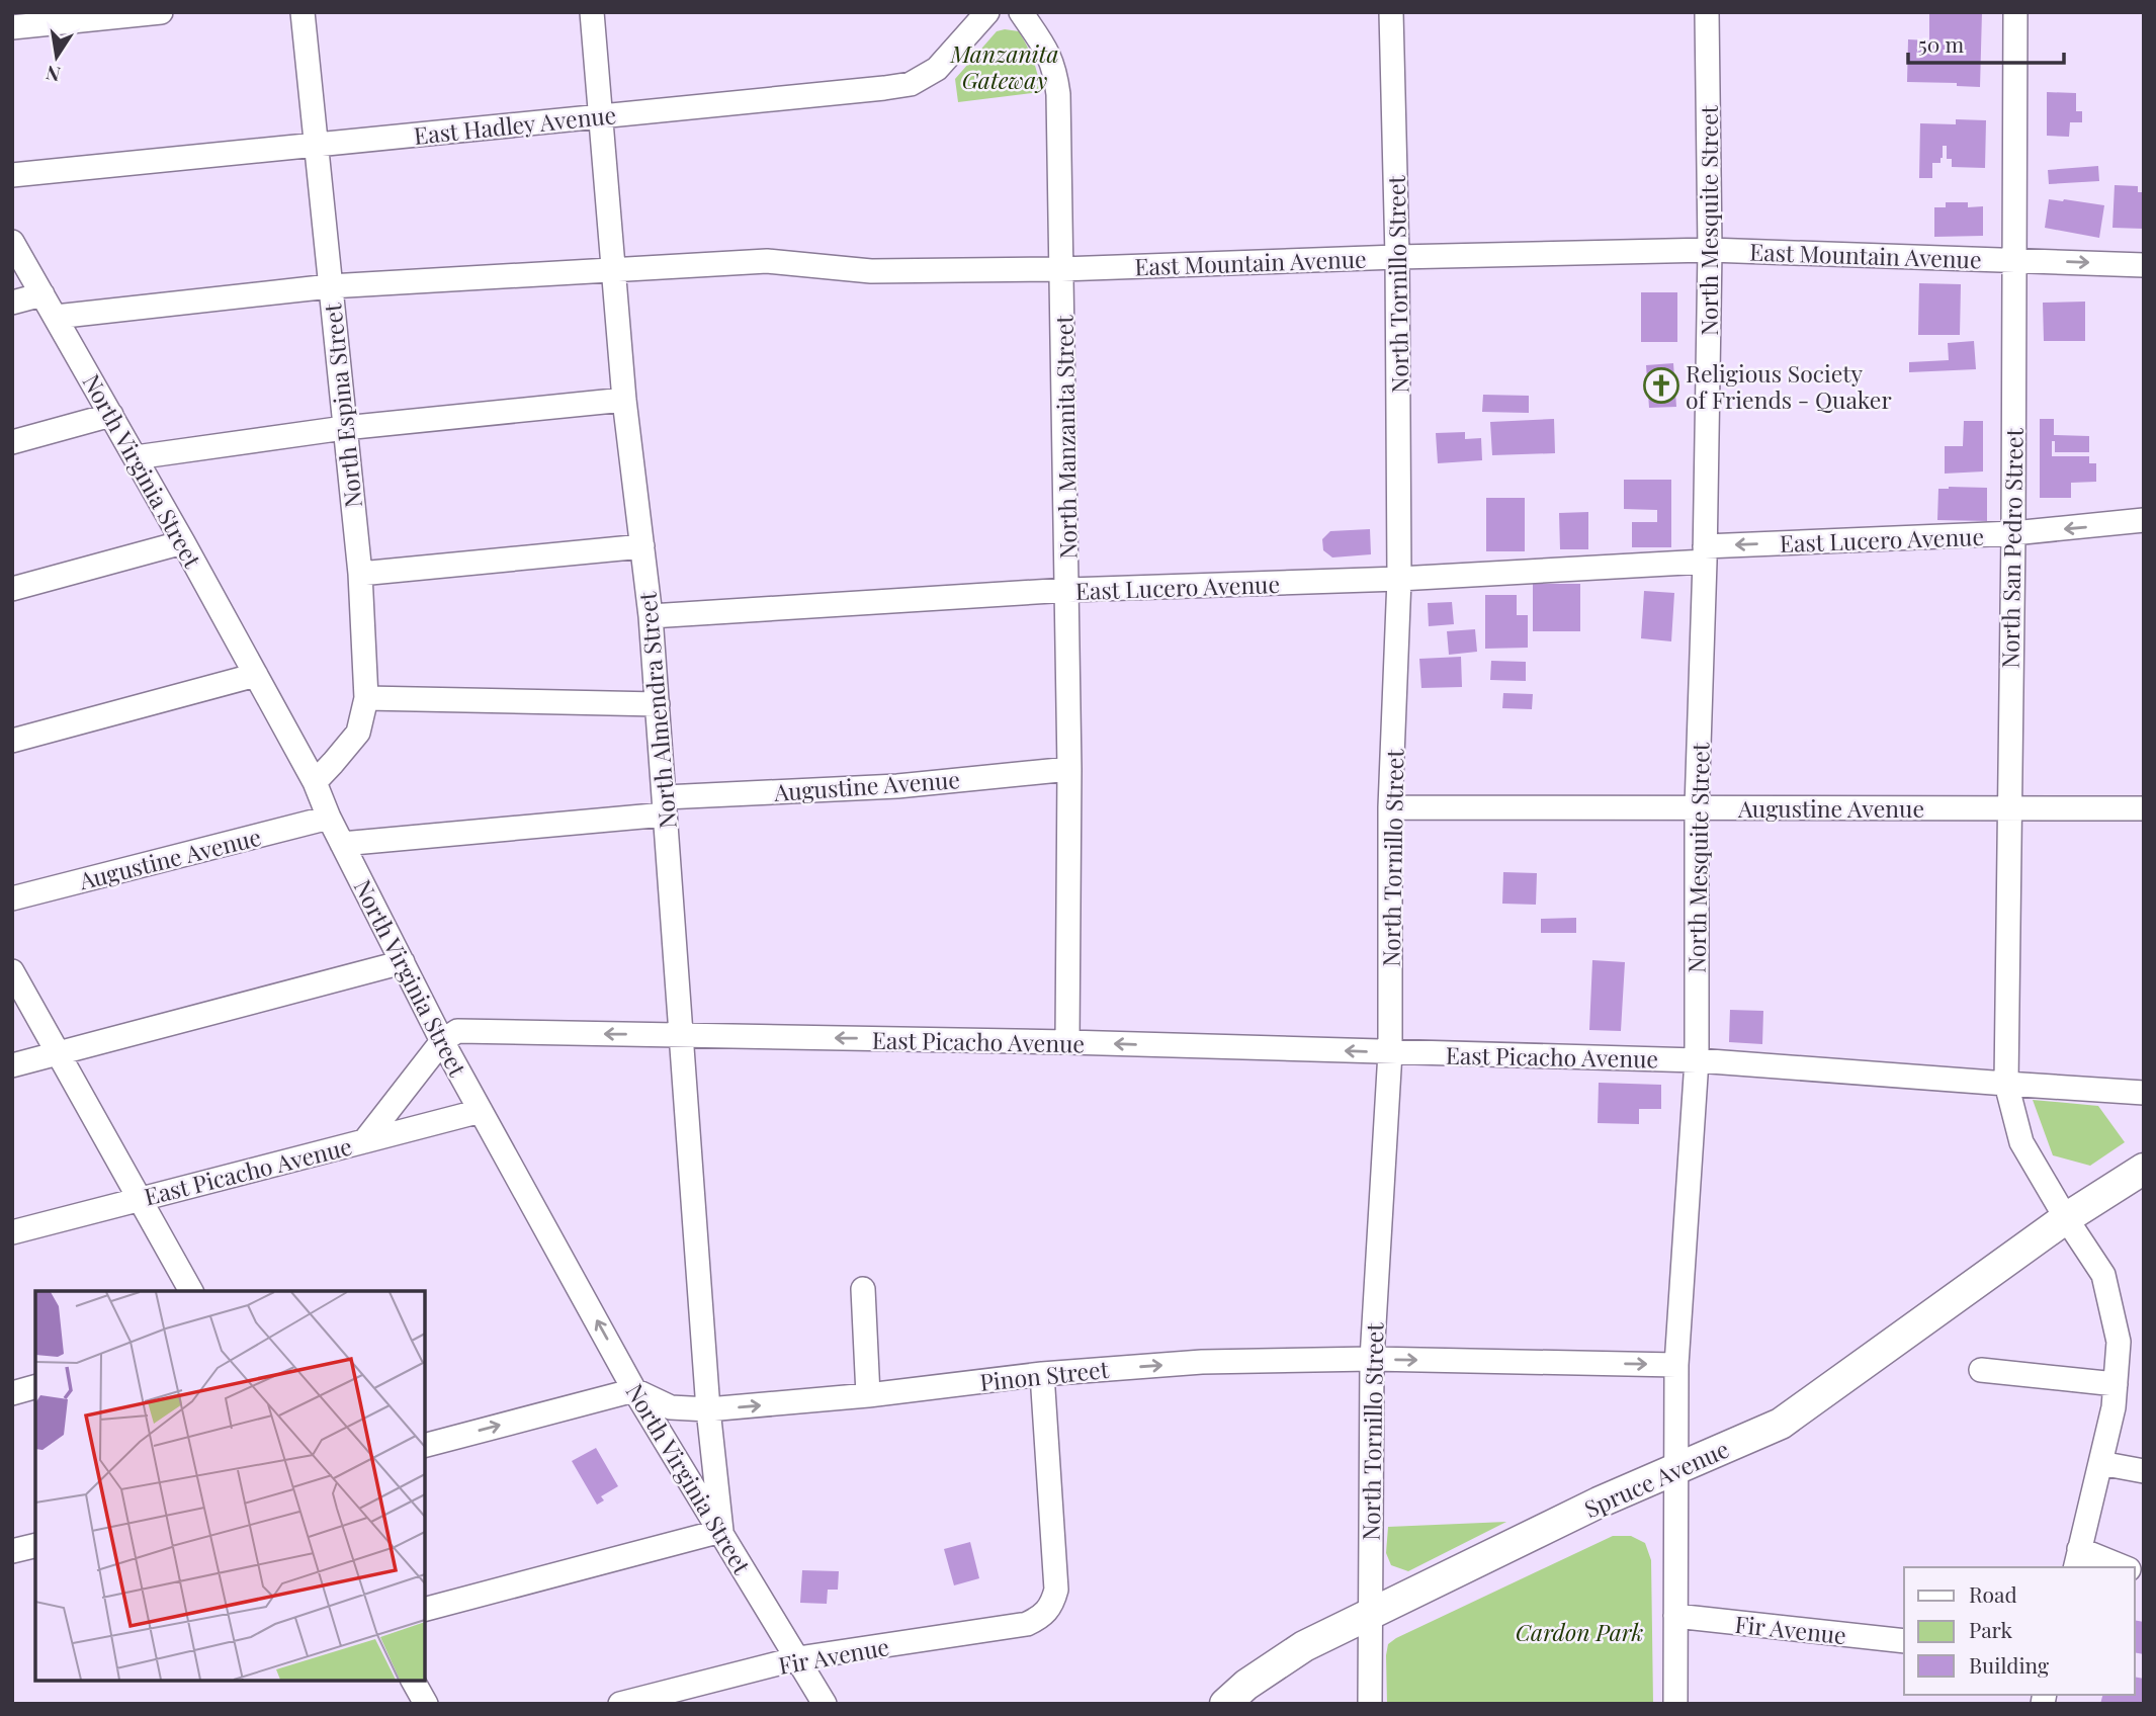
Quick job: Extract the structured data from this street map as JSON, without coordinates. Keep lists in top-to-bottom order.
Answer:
{
  "streets": {
    "main road": ["Spruce Avenue"],
    "street": [
      "East Hadley Avenue",
      "North Mesquite Street",
      "East Mountain Avenue",
      "North Tornillo Street",
      "North Espina Street",
      "North Manzanita Street",
      "North Virginia Street",
      "East Lucero Avenue",
      "North San Pedro Street",
      "North Almendra Street",
      "Augustine Avenue",
      "East Picacho Avenue",
      "Pinon Street",
      "Fir Avenue"
    ]
  },
  "crossings": [
    ["East Hadley Avenue", "North Espina Street"],
    ["East Hadley Avenue", "North Almendra Street"],
    ["North Mesquite Street", "East Mountain Avenue"],
    ["North Mesquite Street", "East Lucero Avenue"],
    ["North Mesquite Street", "Augustine Avenue"],
    ["North Mesquite Street", "East Picacho Avenue"],
    ["North Mesquite Street", "Pinon Street"],
    ["North Mesquite Street", "Spruce Avenue"],
    ["North Mesquite Street", "Fir Avenue"],
    ["East Mountain Avenue", "North Tornillo Street"],
    ["East Mountain Avenue", "North Espina Street"],
    ["East Mountain Avenue", "North Manzanita Street"],
    ["East Mountain Avenue", "North Virginia Street"],
    ["East Mountain Avenue", "North San Pedro Street"],
    ["East Mountain Avenue", "North Almendra Street"],
    ["North Tornillo Street", "East Lucero Avenue"],
    ["North Tornillo Street", "Augustine Avenue"],
    ["North Tornillo Street", "East Picacho Avenue"],
    ["North Tornillo Street", "Pinon Street"],
    ["North Tornillo Street", "Spruce Avenue"],
    ["North Espina Street", "North Virginia Street"],
    ["North Manzanita Street", "East Lucero Avenue"],
    ["North Manzanita Street", "Augustine Avenue"],
    ["North Manzanita Street", "East Picacho Avenue"],
    ["North Virginia Street", "North Almendra Street"],
    ["North Virginia Street", "Augustine Avenue"],
    ["North Virginia Street", "East Picacho Avenue"],
    ["North Virginia Street", "Pinon Street"],
    ["North Virginia Street", "Fir Avenue"],
    ["East Lucero Avenue", "North San Pedro Street"],
    ["East Lucero Avenue", "North Almendra Street"],
    ["North San Pedro Street", "Augustine Avenue"],
    ["North San Pedro Street", "East Picacho Avenue"],
    ["North Almendra Street", "Augustine Avenue"],
    ["North Almendra Street", "East Picacho Avenue"],
    ["North Almendra Street", "Pinon Street"],
    ["Pinon Street", "Fir Avenue"]
  ],
  "one_way": ["East Picacho Avenue", "Pinon Street"],
  "parks": ["Manzanita Gateway", "Cardon Park"],
  "places": {
    "church": ["Religious Society of Friends - Quaker"]
  },
  "legend": ["Road", "Park", "Building"],
  "scale_bar": "50 m",
  "north": "bottom"
}
